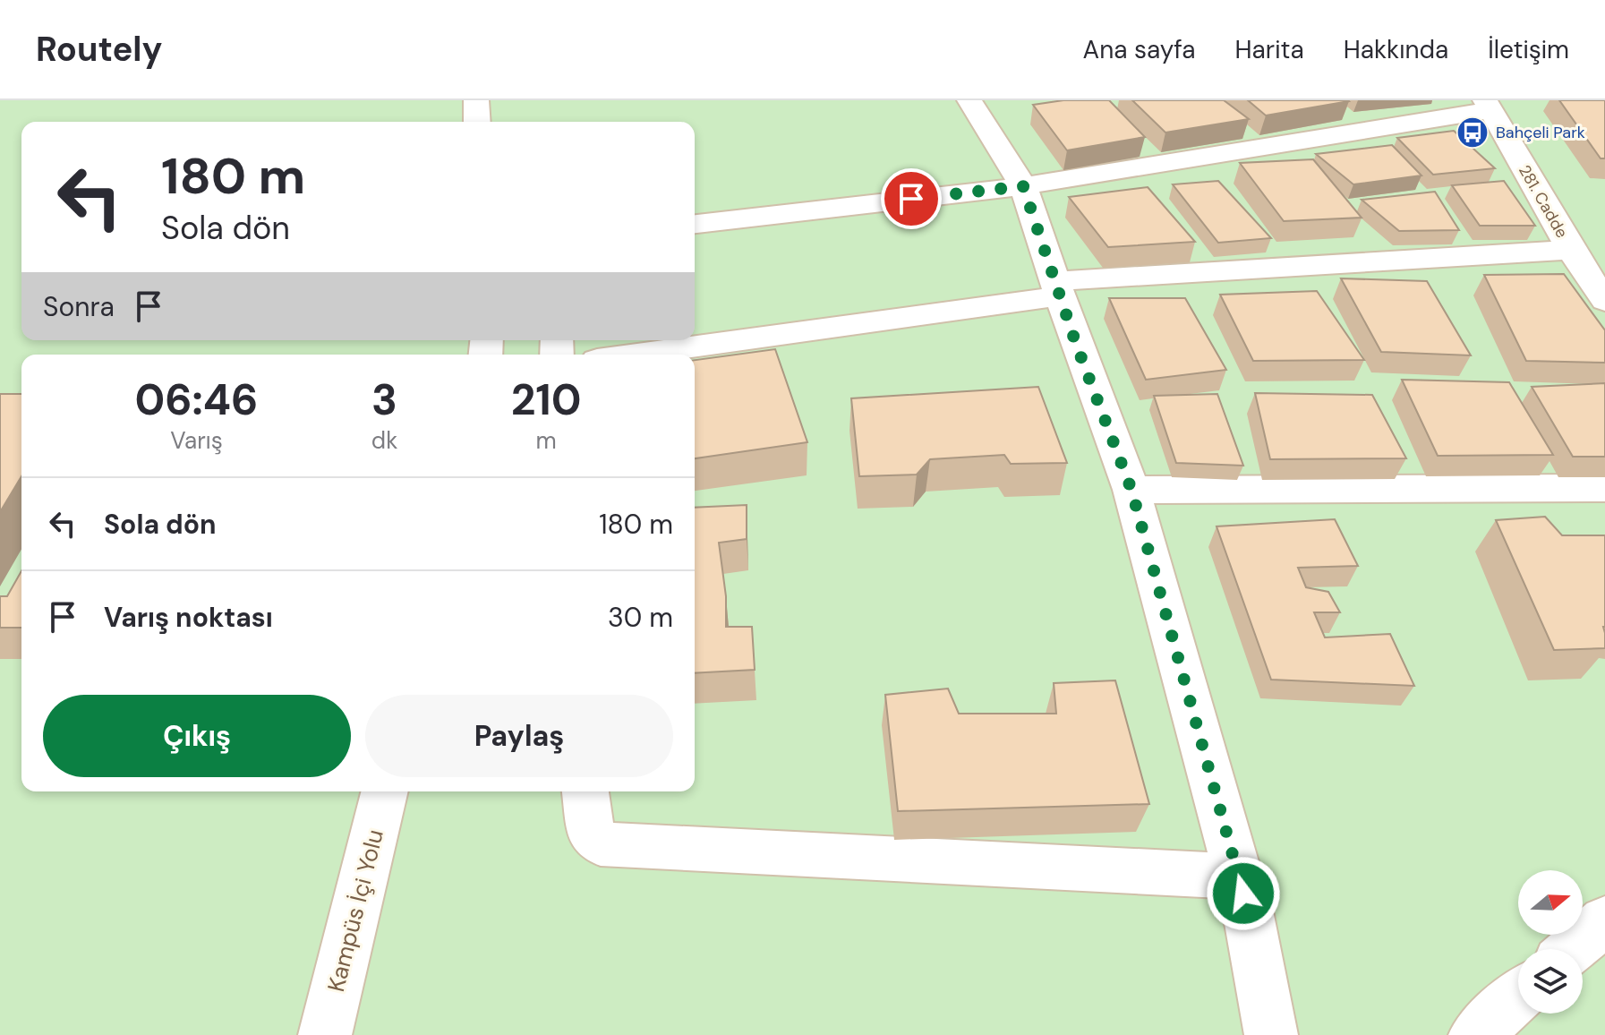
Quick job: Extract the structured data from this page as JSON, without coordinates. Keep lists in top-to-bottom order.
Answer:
{
  "streets": {
    "street": ["281. Cadde", "Kampüs İçi Yolu"]
  },
  "places": {
    "bus stop": ["Bahçeli Park"]
  },
  "north": "right",
  "page": {
    "header": "Routely",
    "nav": [
      "Ana sayfa",
      "Harita",
      "Hakkında",
      "İletişim"
    ],
    "turn": ["180 m", "Sola dön"],
    "then": "Sonra",
    "eta": [
      "06:46",
      "Varış",
      "3",
      "dk",
      "210",
      "m"
    ],
    "list": [
      {
        "name": "Sola dön",
        "value": "180 m"
      },
      {
        "name": "Varış noktası",
        "value": "30 m"
      }
    ],
    "buttons": ["Çıkış", "Paylaş"]
  }
}
